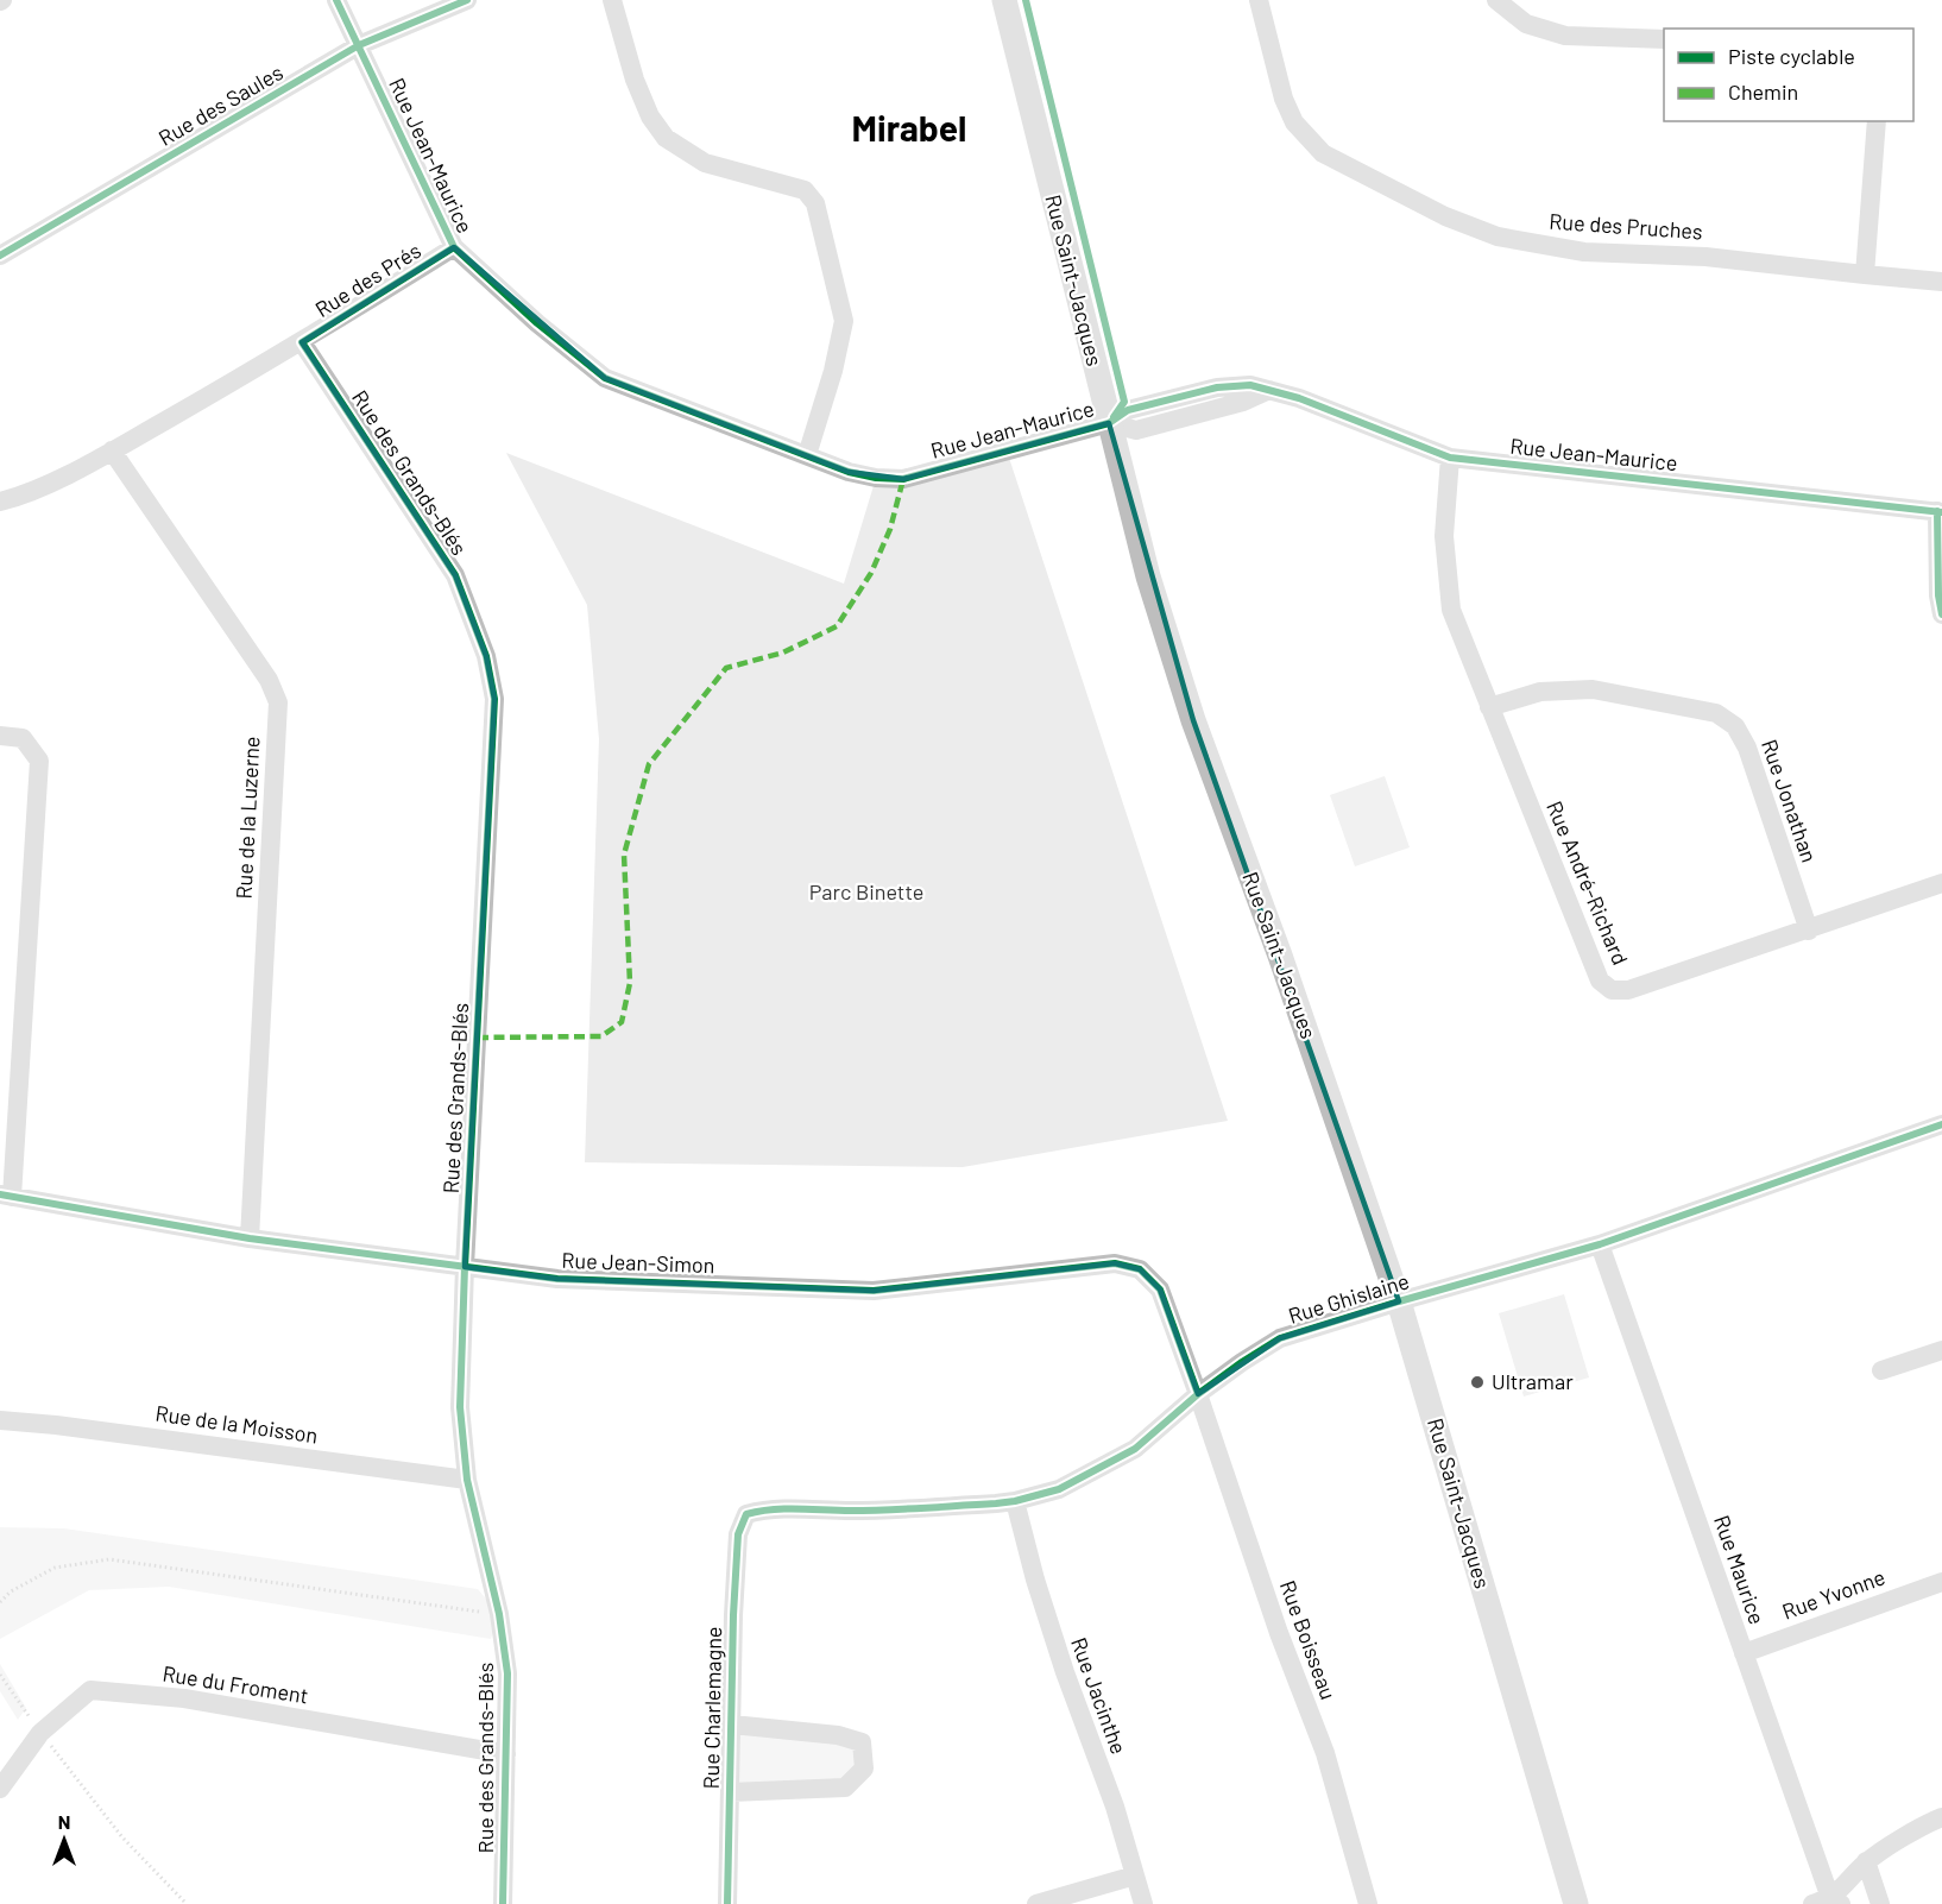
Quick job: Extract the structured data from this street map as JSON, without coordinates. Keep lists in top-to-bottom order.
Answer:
{
  "streets": {
    "street": [
      "Rue des Saules",
      "Rue Jean-Maurice",
      "Rue des Pruches",
      "Rue des Prés",
      "Rue Saint-Jacques",
      "Rue des Grands-Blés",
      "Rue Jonathan",
      "Rue de la Luzerne",
      "Rue André-Richard",
      "Rue Jean-Simon",
      "Rue Ghislaine",
      "Rue de la Moisson",
      "Rue Maurice",
      "Rue Yvonne",
      "Rue Boisseau",
      "Rue du Froment",
      "Rue Jacinthe",
      "Rue Charlemagne"
    ]
  },
  "crossings": [
    ["Rue des Saules", "Rue Jean-Maurice"],
    ["Rue Jean-Maurice", "Rue des Prés"],
    ["Rue Jean-Maurice", "Rue Saint-Jacques"],
    ["Rue Jean-Maurice", "Rue André-Richard"],
    ["Rue des Prés", "Rue des Grands-Blés"],
    ["Rue des Prés", "Rue de la Luzerne"],
    ["Rue Saint-Jacques", "Rue Ghislaine"],
    ["Rue des Grands-Blés", "Rue Jean-Simon"],
    ["Rue des Grands-Blés", "Rue de la Moisson"],
    ["Rue des Grands-Blés", "Rue du Froment"],
    ["Rue Jonathan", "Rue André-Richard"],
    ["Rue de la Luzerne", "Rue Jean-Simon"],
    ["Rue Jean-Simon", "Rue Ghislaine"],
    ["Rue Jean-Simon", "Rue Boisseau"],
    ["Rue Ghislaine", "Rue Maurice"],
    ["Rue Ghislaine", "Rue Boisseau"],
    ["Rue Ghislaine", "Rue Jacinthe"],
    ["Rue Ghislaine", "Rue Charlemagne"],
    ["Rue Maurice", "Rue Yvonne"]
  ],
  "districts": ["Mirabel"],
  "parks": ["Parc Binette"],
  "places": ["Ultramar"],
  "legend": ["Piste cyclable", "Chemin"],
  "north": "top"
}
